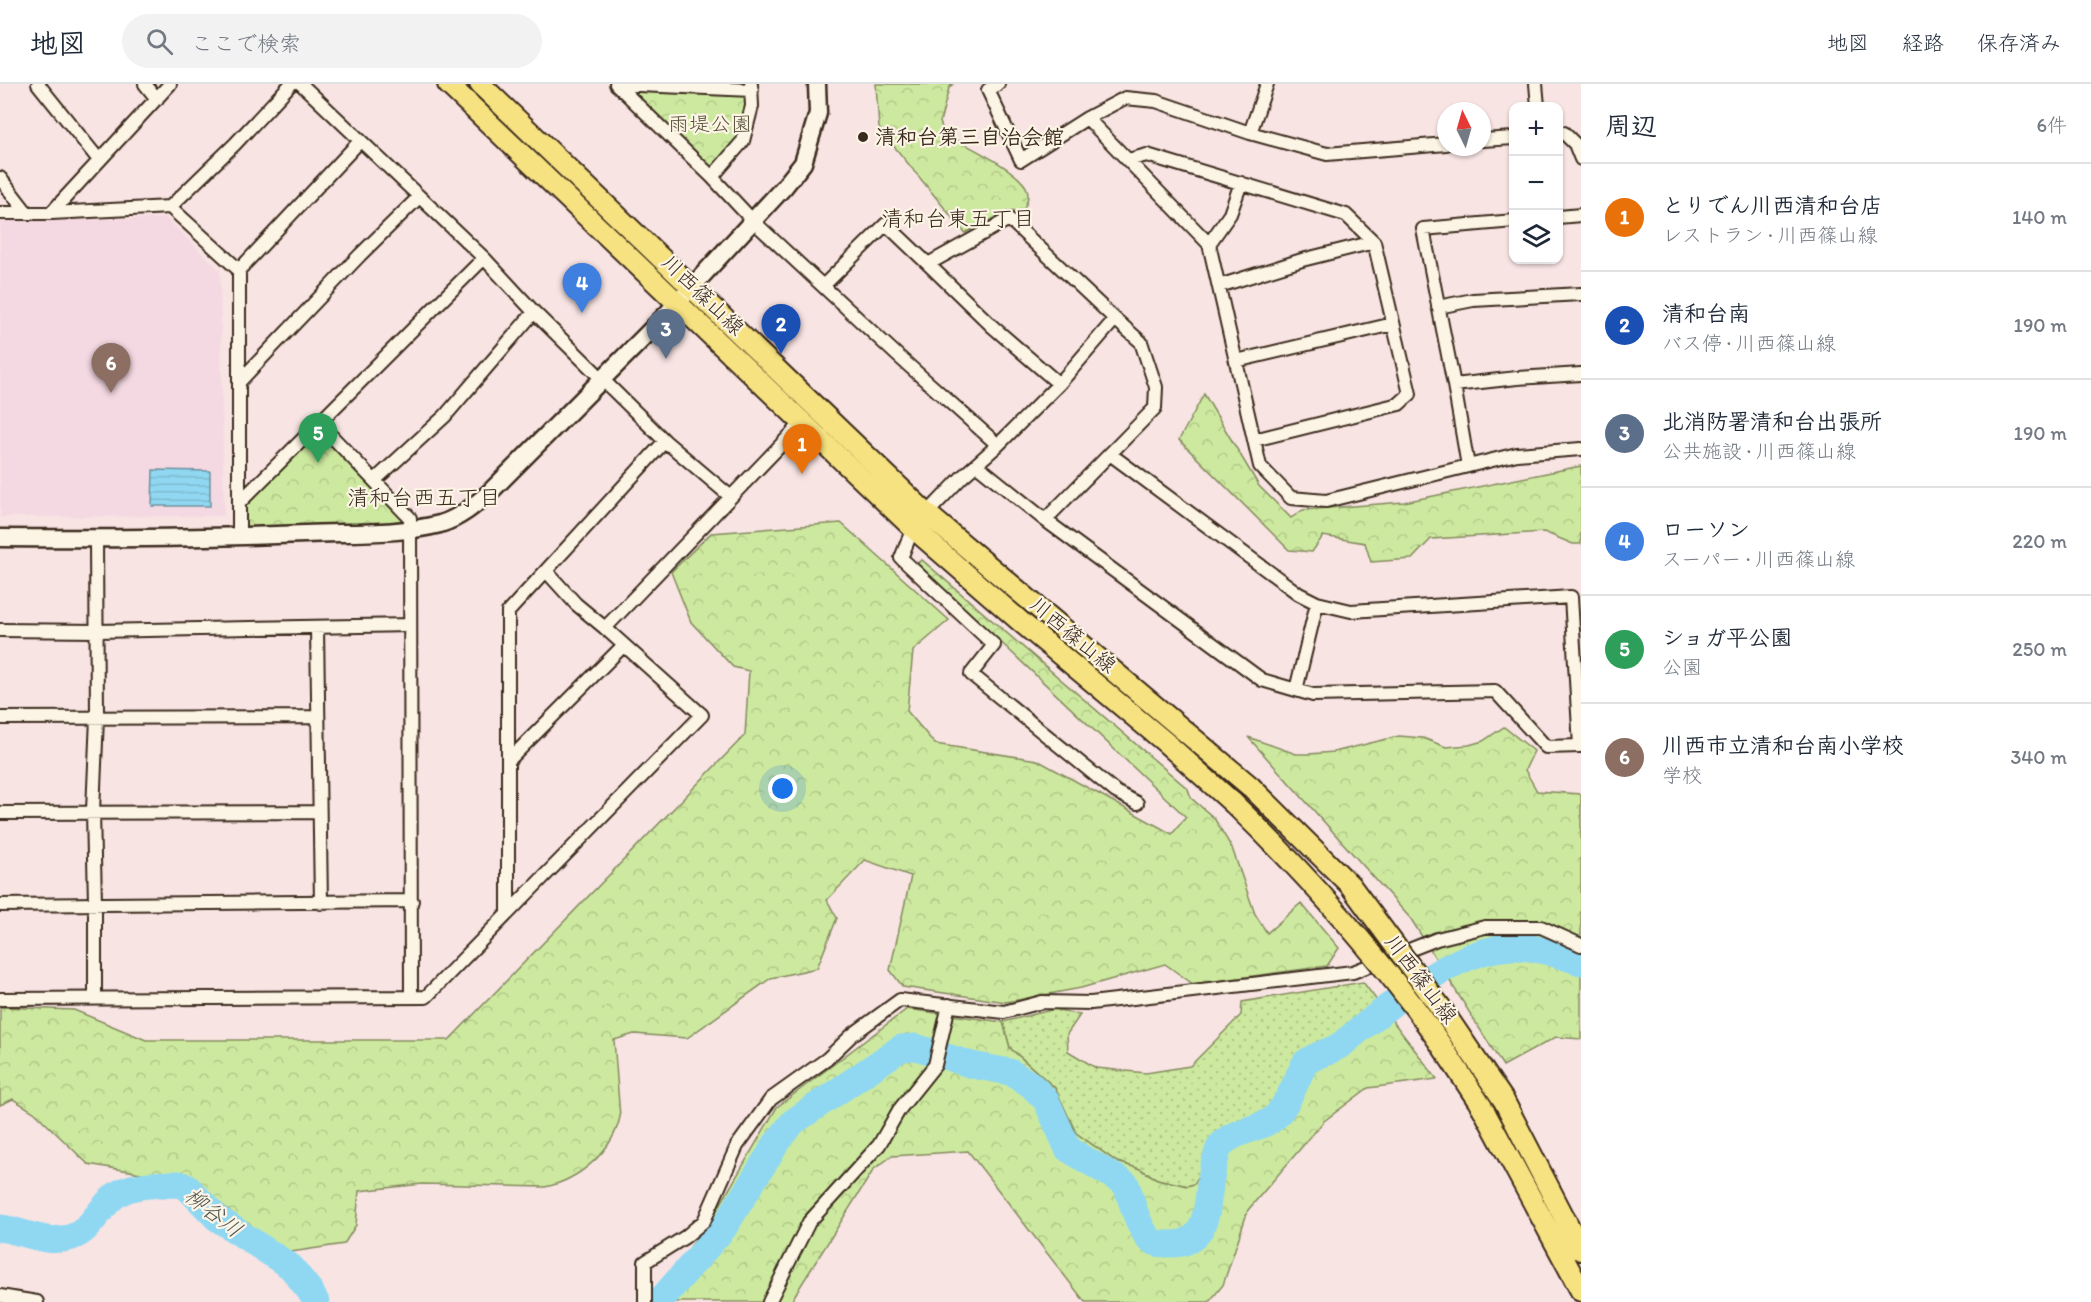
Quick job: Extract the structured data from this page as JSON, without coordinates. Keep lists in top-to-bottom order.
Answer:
{
  "streets": {
    "main road": ["川西篠山線"]
  },
  "districts": ["清和台東五丁目", "清和台西五丁目"],
  "water": ["柳谷川"],
  "parks": ["雨堤公園"],
  "places": ["清和台第三自治会館"],
  "north": "top",
  "page": {
    "header": "地図",
    "search": "ここで検索",
    "nav": ["地図", "経路", "保存済み"],
    "heading": ["周辺", "6件"],
    "map_buttons": ["+", "−"],
    "list": [
      {
        "mark": "1",
        "name": "とりでん川西清和台店",
        "note": "レストラン · 川西篠山線",
        "value": "140 m"
      },
      {
        "mark": "2",
        "name": "清和台南",
        "note": "バス停 · 川西篠山線",
        "value": "190 m"
      },
      {
        "mark": "3",
        "name": "北消防署清和台出張所",
        "note": "公共施設 · 川西篠山線",
        "value": "190 m"
      },
      {
        "mark": "4",
        "name": "ローソン",
        "note": "スーパー · 川西篠山線",
        "value": "220 m"
      },
      {
        "mark": "5",
        "name": "ショガ平公園",
        "note": "公園",
        "value": "250 m"
      },
      {
        "mark": "6",
        "name": "川西市立清和台南小学校",
        "note": "学校",
        "value": "340 m"
      }
    ],
    "pins": [
      "4",
      "2",
      "3",
      "6",
      "5",
      "1"
    ]
  }
}
